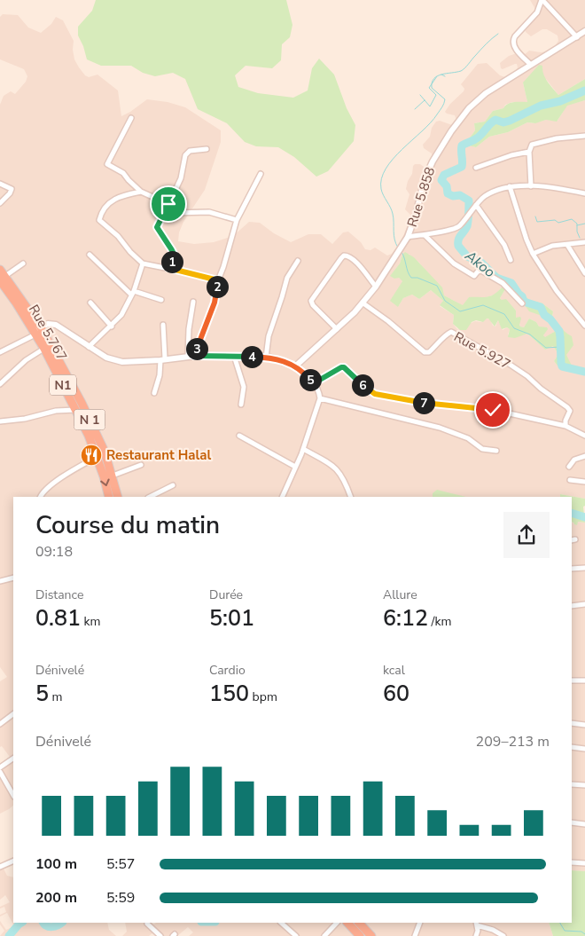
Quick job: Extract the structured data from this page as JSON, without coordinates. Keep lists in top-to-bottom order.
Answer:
{
  "streets": {
    "highway": ["Rue 5.767", "N1", "N 1"],
    "street": ["Rue 5.858", "Rue 5.927"]
  },
  "crossings": [
    ["Rue 5.858", "Rue 5.927"],
    ["Rue 5.767", "N 1"]
  ],
  "water": ["Akoo"],
  "places": {
    "restaurant": ["Restaurant Halal"]
  },
  "page": {
    "pins": [
      "1",
      "2",
      "3",
      "4",
      "5",
      "6",
      "7"
    ],
    "heading": ["Course du matin", "09:18"],
    "stats": [
      ["Distance", "0.81 km"],
      ["Durée", "5:01"],
      ["Allure", "6:12 /km"],
      ["Dénivelé", "5 m"],
      ["Cardio", "150 bpm"],
      ["kcal", "60"]
    ],
    "chart": ["Dénivelé", "209–213 m"],
    "list": [
      {
        "name": "100 m",
        "note": "5:57"
      },
      {
        "name": "200 m",
        "note": "5:59"
      }
    ]
  }
}
